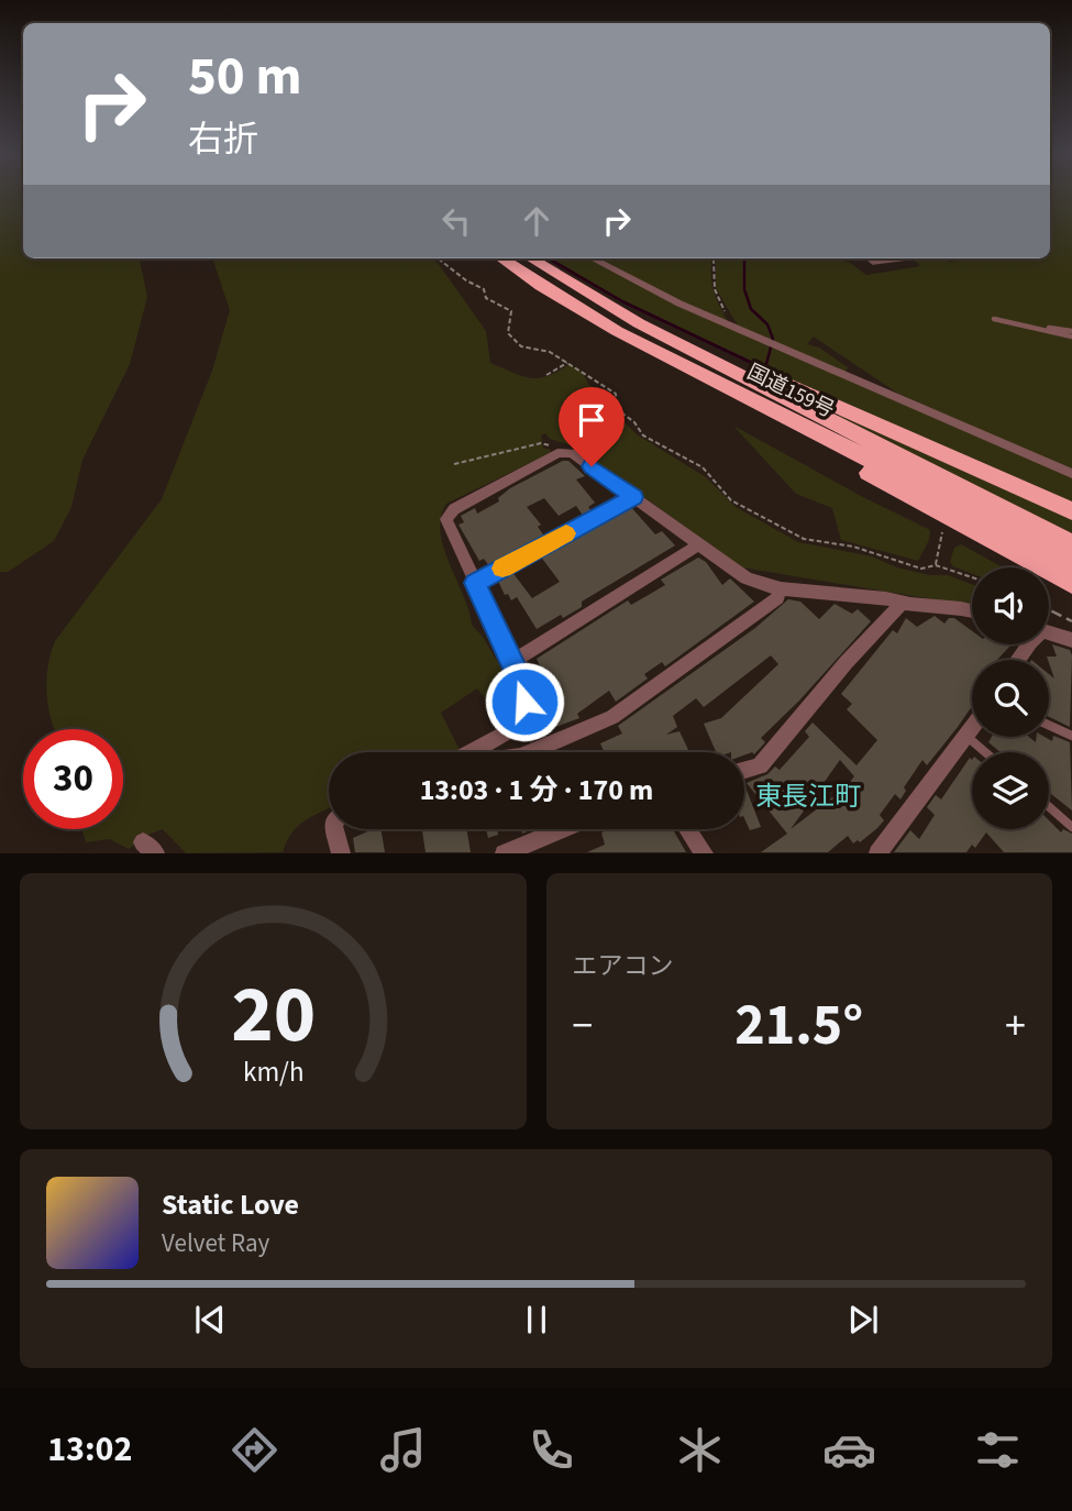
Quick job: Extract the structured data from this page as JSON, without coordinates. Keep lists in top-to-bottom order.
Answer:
{
  "streets": {
    "highway": ["国道159号"]
  },
  "districts": ["東長江町"],
  "page": {
    "turn": ["50 m", "右折"],
    "limit": "30",
    "trip": "13:03 · 1 分 · 170 m",
    "tile": "エアコン",
    "heat": ["−", "21.5°", "+"],
    "song": ["Static Love", "Velvet Ray"],
    "tabs": "13:02",
    "gauge": ["20", "km/h"]
  }
}
